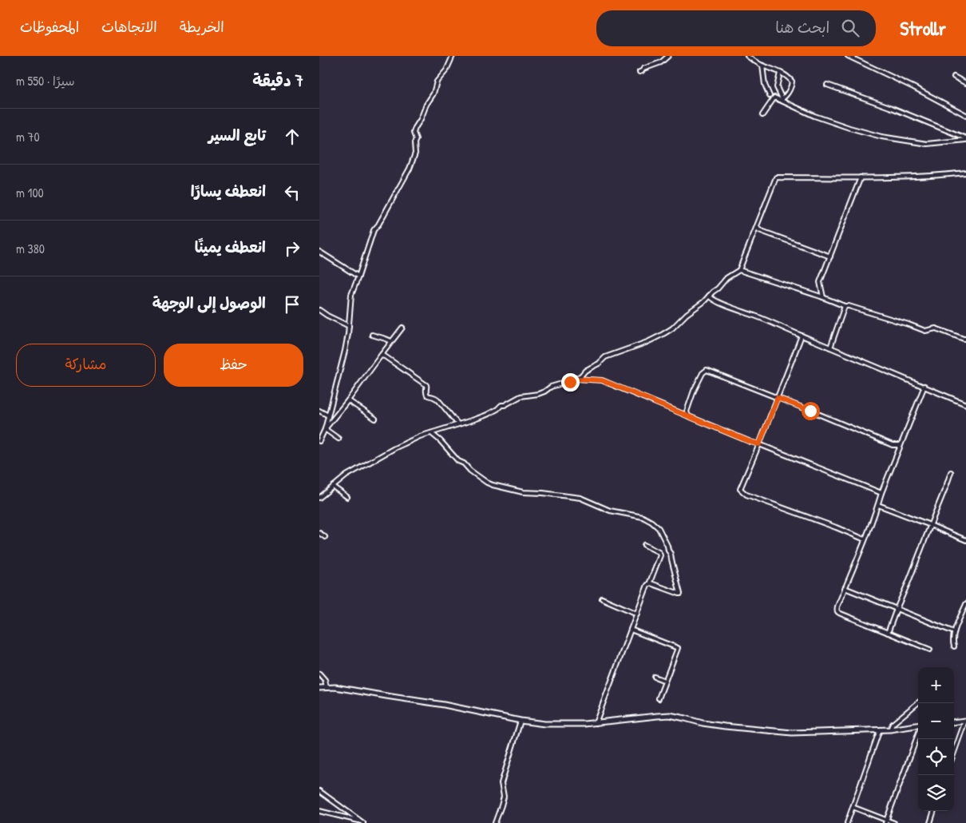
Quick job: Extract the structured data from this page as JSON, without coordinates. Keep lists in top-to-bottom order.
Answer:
{
  "page": {
    "header": "Strollr",
    "search": "ابحث هنا",
    "nav": ["الخريطة", "الاتجاهات", "المحفوظات"],
    "heading": ["7 دقيقة", "سيرًا · 550 m"],
    "list": [
      ["تابع السير", "70 m"],
      ["انعطف يسارًا", "100 m"],
      ["انعطف يمينًا", "380 m"],
      "الوصول إلى الوجهة"
    ],
    "buttons": ["حفظ", "مشاركة"],
    "map_buttons": ["+", "−"]
  }
}
